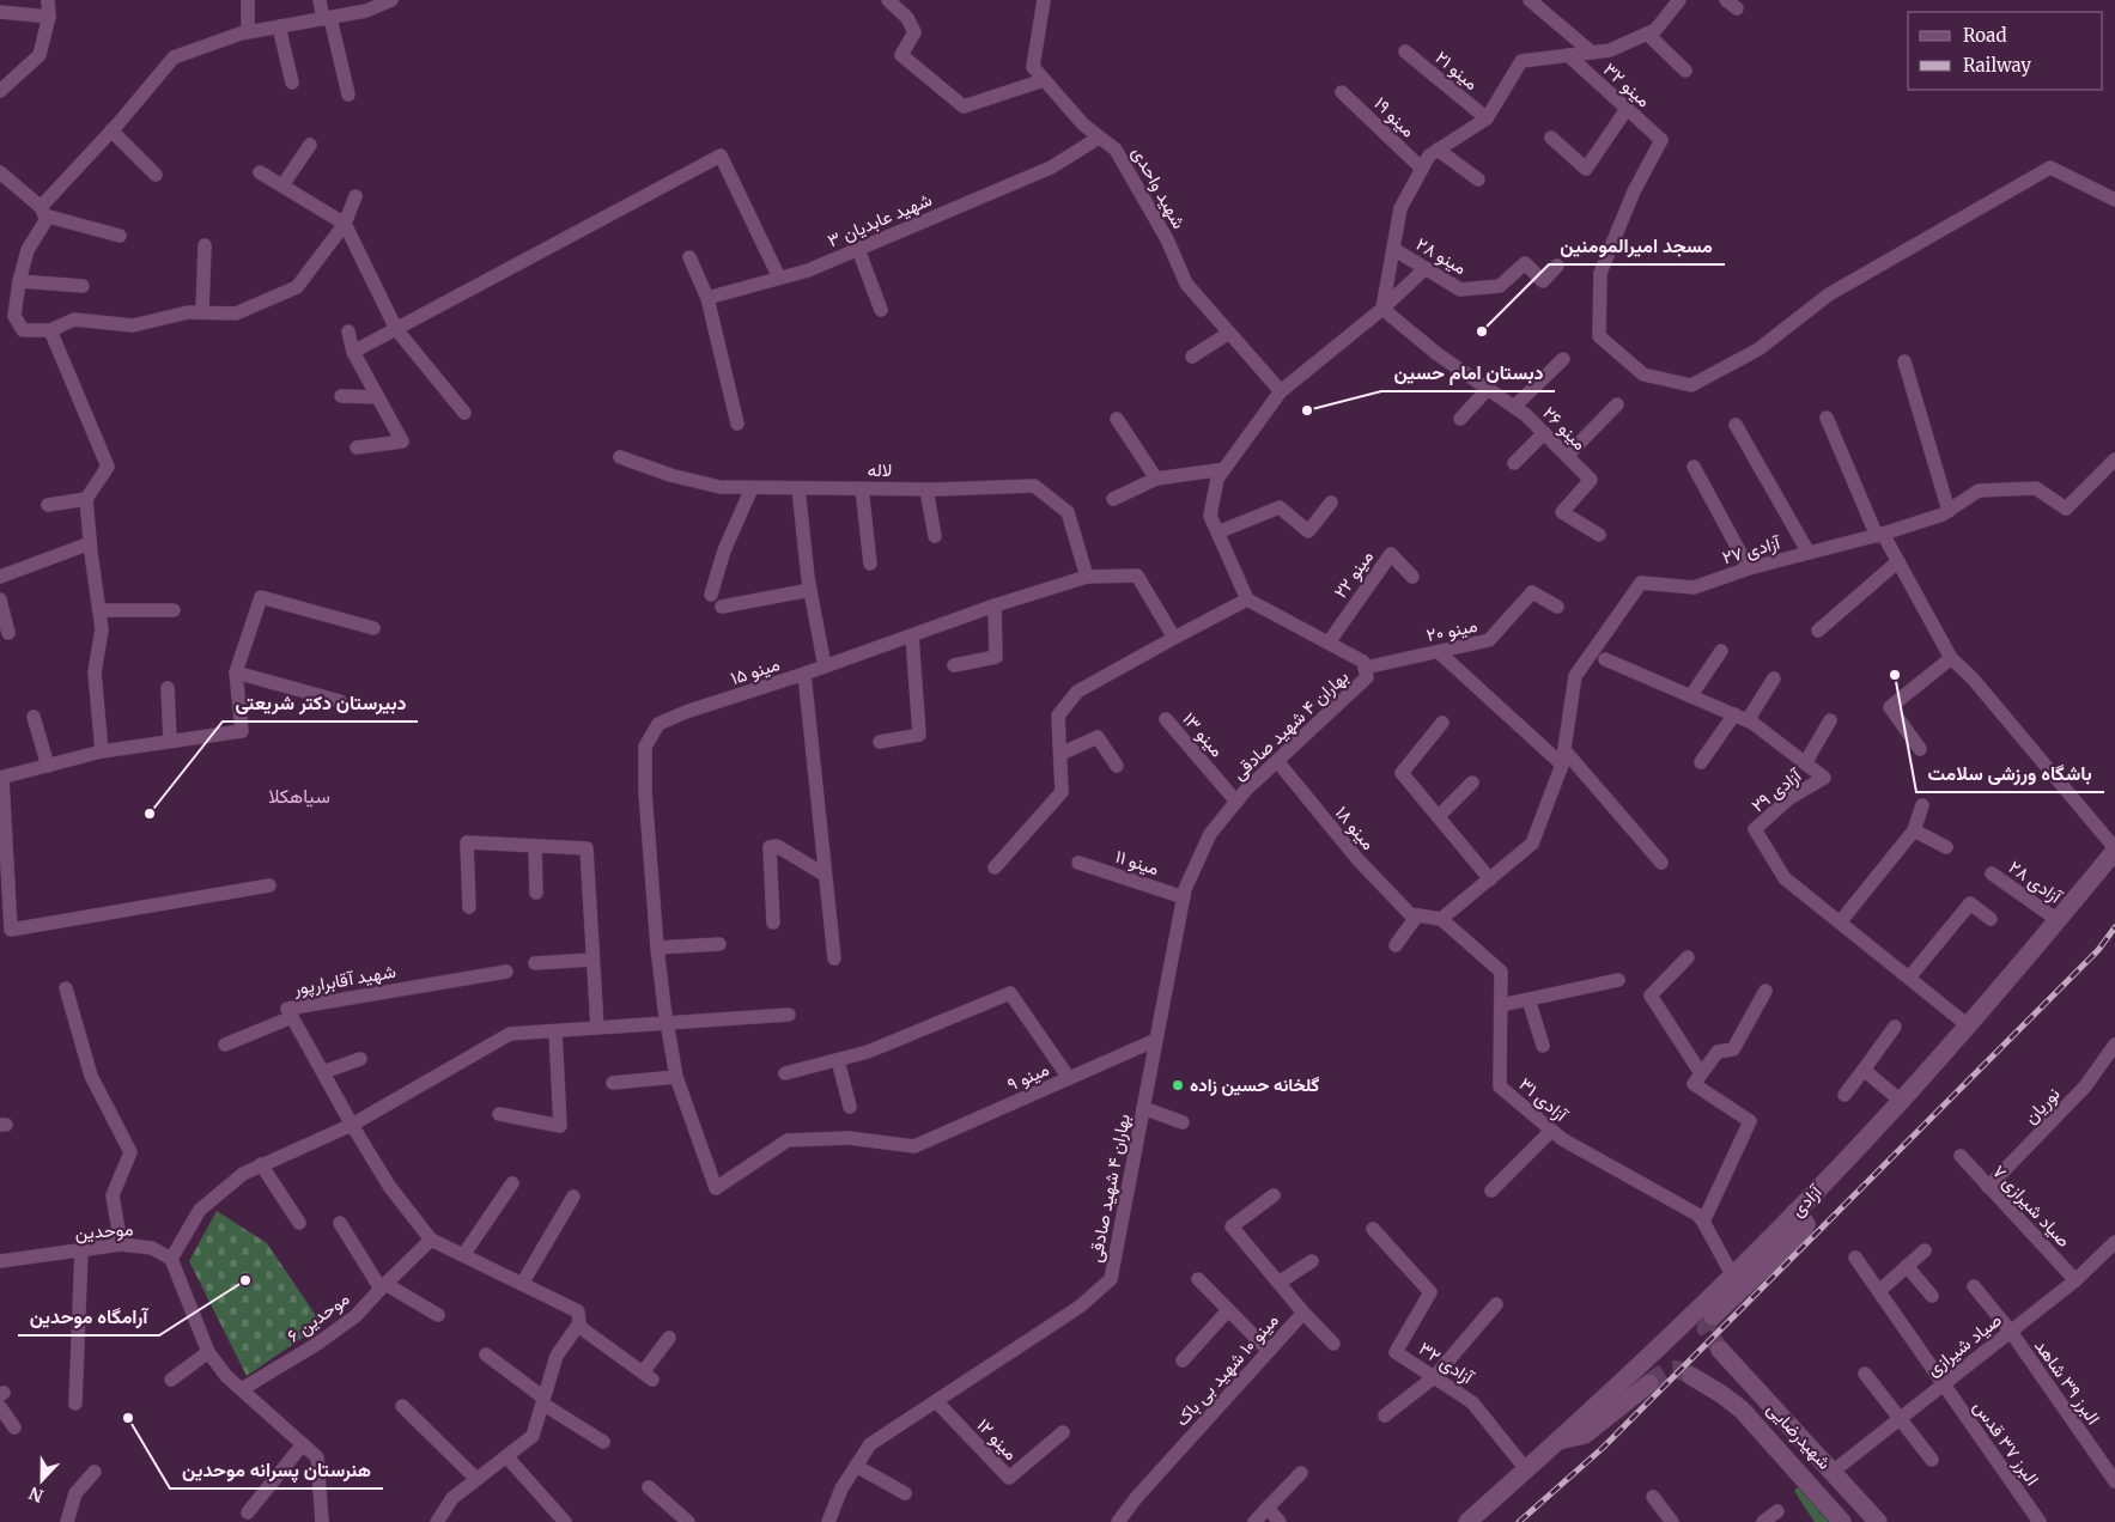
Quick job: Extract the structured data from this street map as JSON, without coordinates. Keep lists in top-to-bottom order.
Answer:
{
  "streets": {
    "main road": ["آزادی", "شهیدرضایی"],
    "street": [
      "مینو ۲۱",
      "مینو ۳۲",
      "مینو ۱۹",
      "شهید واحدی",
      "شهید عابدیان ۳",
      "مینو ۲۸",
      "مینو ۲۶",
      "لاله",
      "آزادی ۲۷",
      "مینو ۲۲",
      "مینو ۲۰",
      "مینو ۱۵",
      "بهاران ۴ شهید صادقی",
      "مینو ۱۳",
      "آزادی ۲۹",
      "مینو ۱۸",
      "مینو ۱۱",
      "آزادی ۲۸",
      "شهید آقابرارپور",
      "مینو ۹",
      "آزادی ۳۱",
      "نوریان",
      "صیاد شیرازی ۷",
      "موحدین",
      "موحدین ۶",
      "صیاد شیرازی",
      "آزادی ۳۲",
      "مینو ۱۰ شهید بی باک",
      "البرز ۳۹ شاهد",
      "مینو ۱۲",
      "البرز ۳۷ قدس"
    ]
  },
  "crossings": [
    ["شهید واحدی", "شهید عابدیان ۳"],
    ["لاله", "مینو ۱۵"],
    ["آزادی ۲۷", "آزادی ۳۱"],
    ["مینو ۲۲", "بهاران ۴ شهید صادقی"],
    ["مینو ۲۰", "بهاران ۴ شهید صادقی"],
    ["مینو ۱۵", "مینو ۹"],
    ["بهاران ۴ شهید صادقی", "مینو ۱۳"],
    ["بهاران ۴ شهید صادقی", "مینو ۱۸"],
    ["بهاران ۴ شهید صادقی", "مینو ۱۱"],
    ["بهاران ۴ شهید صادقی", "مینو ۹"],
    ["بهاران ۴ شهید صادقی", "مینو ۱۲"],
    ["آزادی ۲۹", "آزادی"],
    ["آزادی ۲۸", "آزادی"],
    ["شهید آقابرارپور", "موحدین ۶"],
    ["آزادی ۳۱", "آزادی"],
    ["نوریان", "صیاد شیرازی ۷"],
    ["آزادی", "آزادی ۳۲"],
    ["صیاد شیرازی ۷", "صیاد شیرازی"],
    ["صیاد شیرازی", "البرز ۳۹ شاهد"],
    ["صیاد شیرازی", "شهیدرضایی"],
    ["صیاد شیرازی", "البرز ۳۷ قدس"]
  ],
  "districts": ["سیاهکلا"],
  "places": [
    "مسجد امیرالمومنین",
    "دبستان امام حسین",
    "باشگاه ورزشی سلامت",
    "دبیرستان دکتر شریعتی",
    "گلخانه حسین زاده",
    "آرامگاه موحدین",
    "هنرستان پسرانه موحدین"
  ],
  "legend": ["Road", "Railway"],
  "north": "bottom"
}
